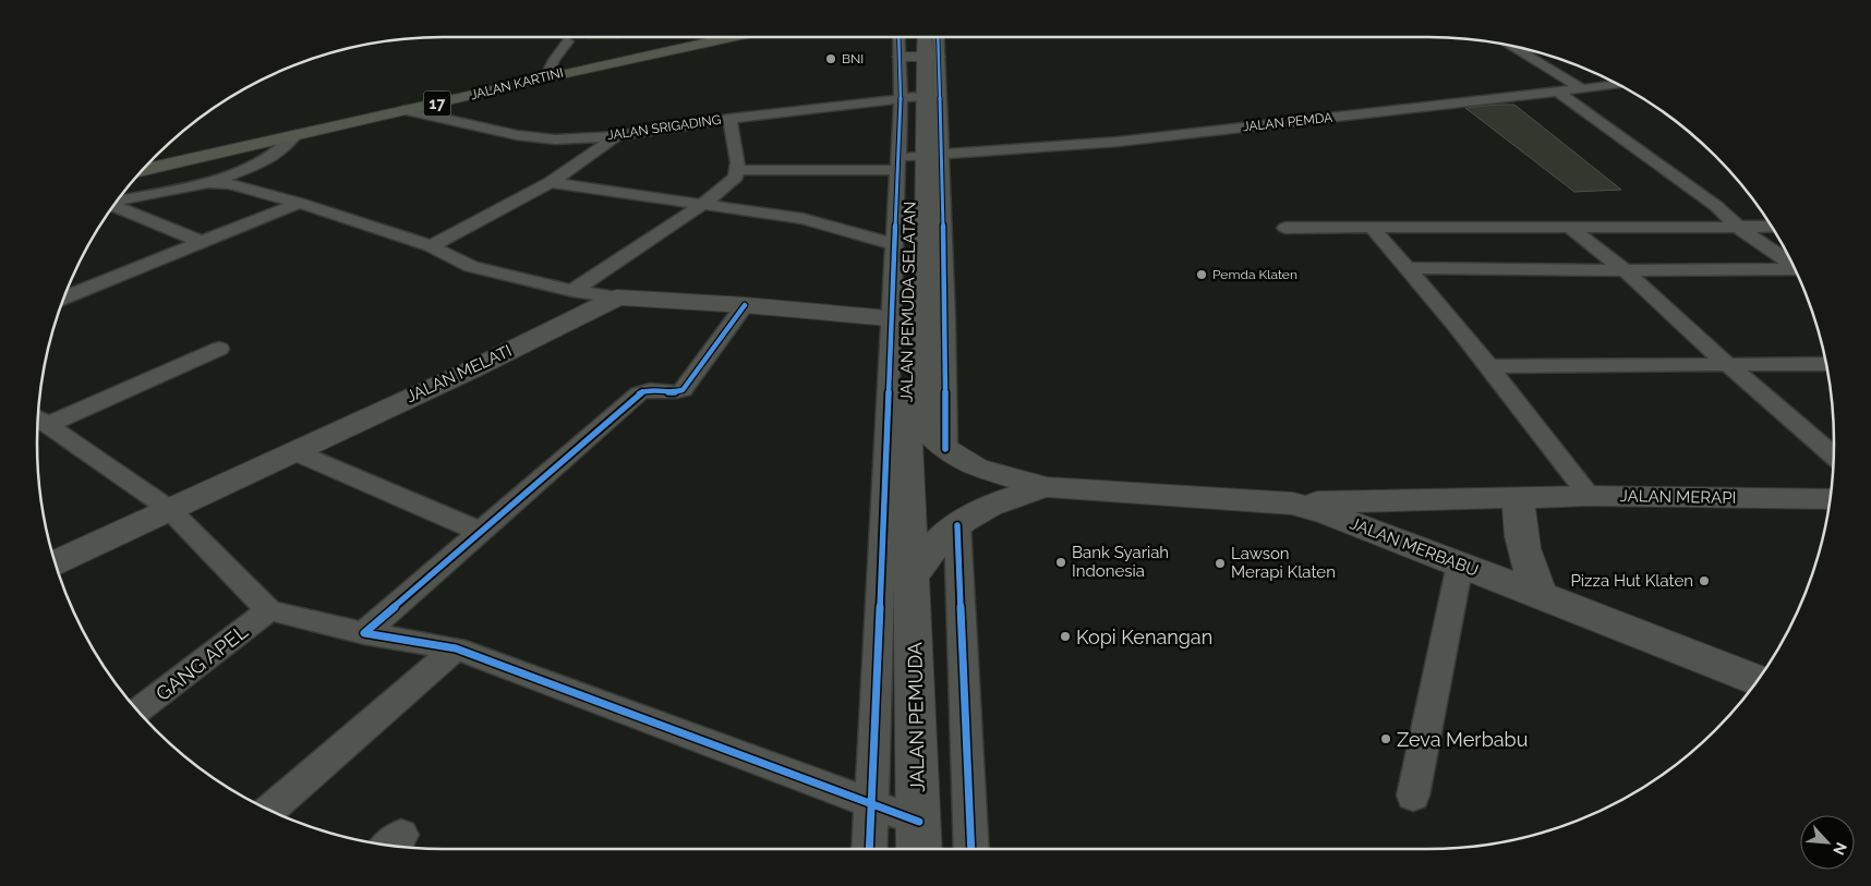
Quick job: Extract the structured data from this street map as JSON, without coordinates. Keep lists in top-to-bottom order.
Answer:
{
  "streets": {
    "highway": ["JALAN KARTINI", "17"],
    "main road": [
      "JALAN PEMUDA SELATAN",
      "JALAN MELATI",
      "JALAN MERAPI",
      "JALAN MERBABU",
      "JALAN PEMUDA"
    ],
    "street": ["JALAN PEMDA", "JALAN SRIGADING", "GANG APEL"]
  },
  "crossings": [
    ["JALAN KARTINI", "JALAN SRIGADING"],
    ["JALAN PEMDA", "JALAN PEMUDA SELATAN"],
    ["JALAN SRIGADING", "JALAN PEMUDA SELATAN"],
    ["JALAN PEMUDA SELATAN", "JALAN MELATI"],
    ["JALAN PEMUDA SELATAN", "JALAN PEMUDA"],
    ["JALAN MERAPI", "JALAN MERBABU"]
  ],
  "places": [
    "BNI",
    "Pemda Klaten",
    "Bank Syariah Indonesia",
    "Lawson Merapi Klaten",
    "Pizza Hut Klaten",
    "Kopi Kenangan",
    "Zeva Merbabu"
  ],
  "north": "bottom right"
}
